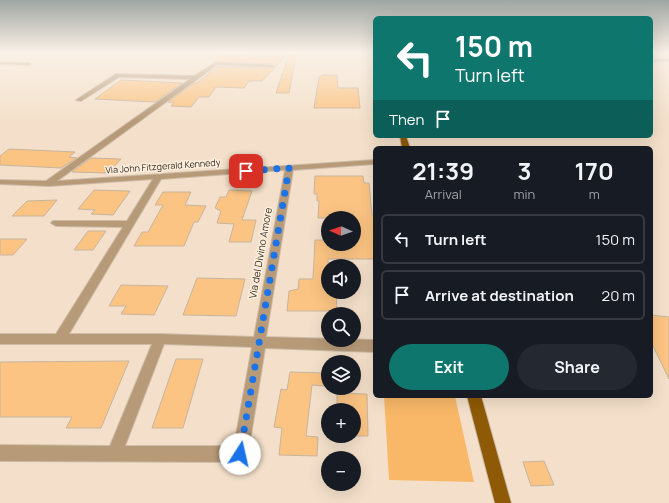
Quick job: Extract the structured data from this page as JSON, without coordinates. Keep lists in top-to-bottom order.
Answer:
{
  "streets": {
    "street": ["Via John Fitzgerald Kennedy", "Via del Divino Amore"]
  },
  "crossings": [
    ["Via John Fitzgerald Kennedy", "Via del Divino Amore"]
  ],
  "north": "left",
  "page": {
    "turn": ["150 m", "Turn left"],
    "then": "Then",
    "eta": [
      "21:39",
      "Arrival",
      "3",
      "min",
      "170",
      "m"
    ],
    "map_buttons": ["+", "−"],
    "list": [
      {
        "name": "Turn left",
        "value": "150 m"
      },
      {
        "name": "Arrive at destination",
        "value": "20 m"
      }
    ],
    "buttons": ["Exit", "Share"]
  }
}
